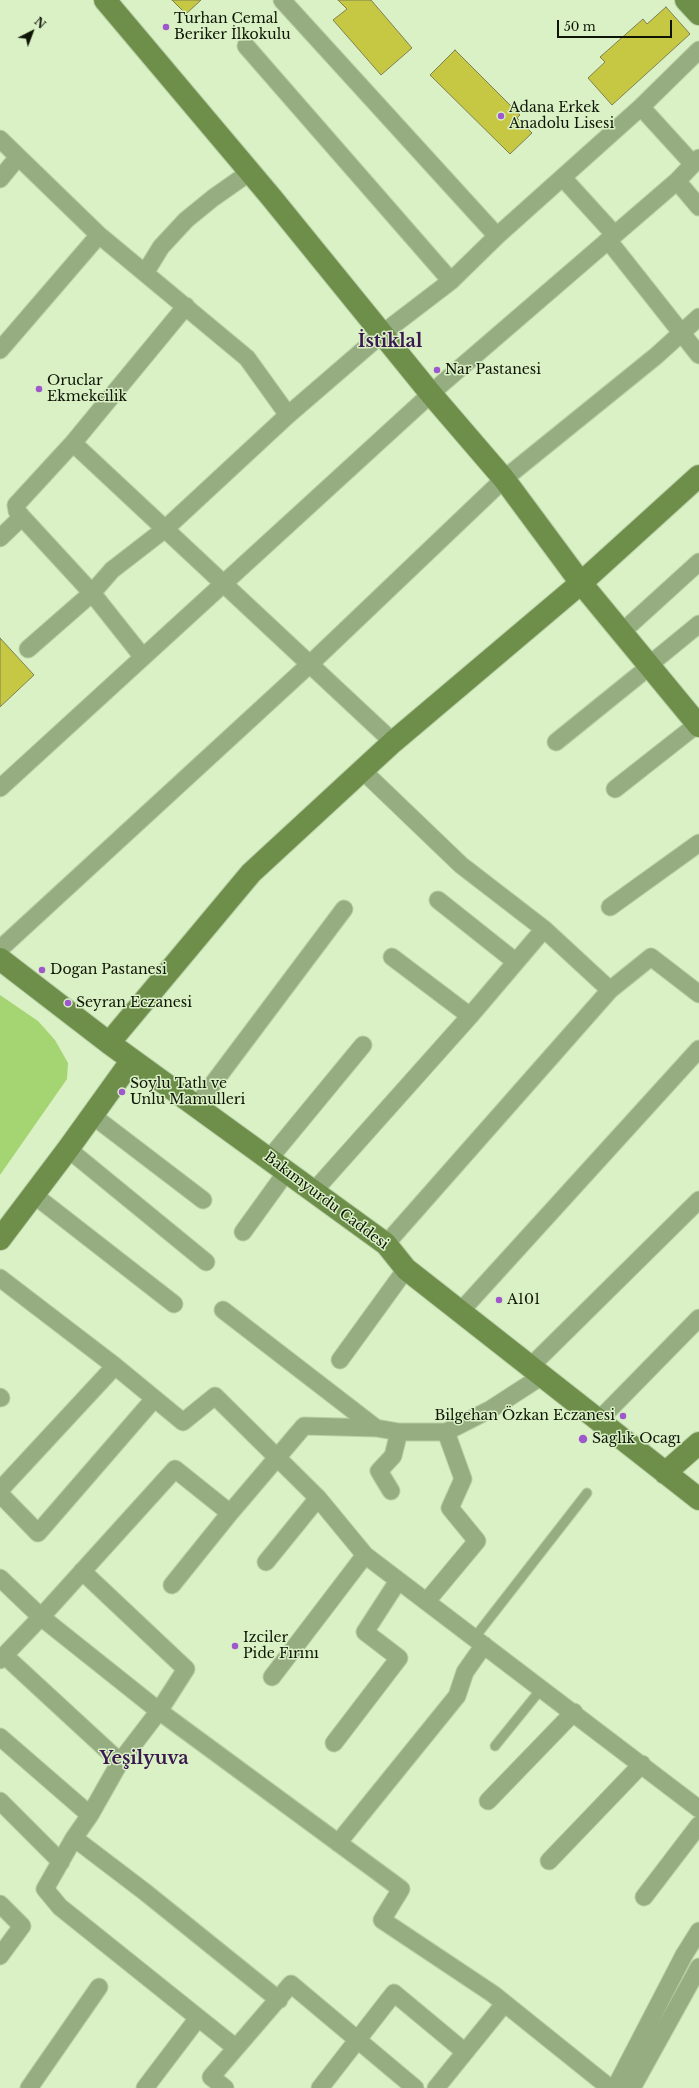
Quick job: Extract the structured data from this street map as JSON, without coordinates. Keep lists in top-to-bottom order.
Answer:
{
  "streets": {
    "street": ["Bakımyurdu Caddesi"]
  },
  "districts": ["İstiklal", "Yeşilyuva"],
  "places": [
    "Turhan Cemal Beriker İlkokulu",
    "Adana Erkek Anadolu Lisesi",
    "Nar Pastanesi",
    "Oruclar Ekmekcilik",
    "Dogan Pastanesi",
    "Seyran Eczanesi",
    "Soylu Tatlı ve Unlu Mamulleri",
    "A101",
    "Bilgehan Özkan Eczanesi",
    "Saglık Ocagı",
    "Izciler Pide Fırını"
  ],
  "scale_bar": "50 m",
  "north": "top right"
}
